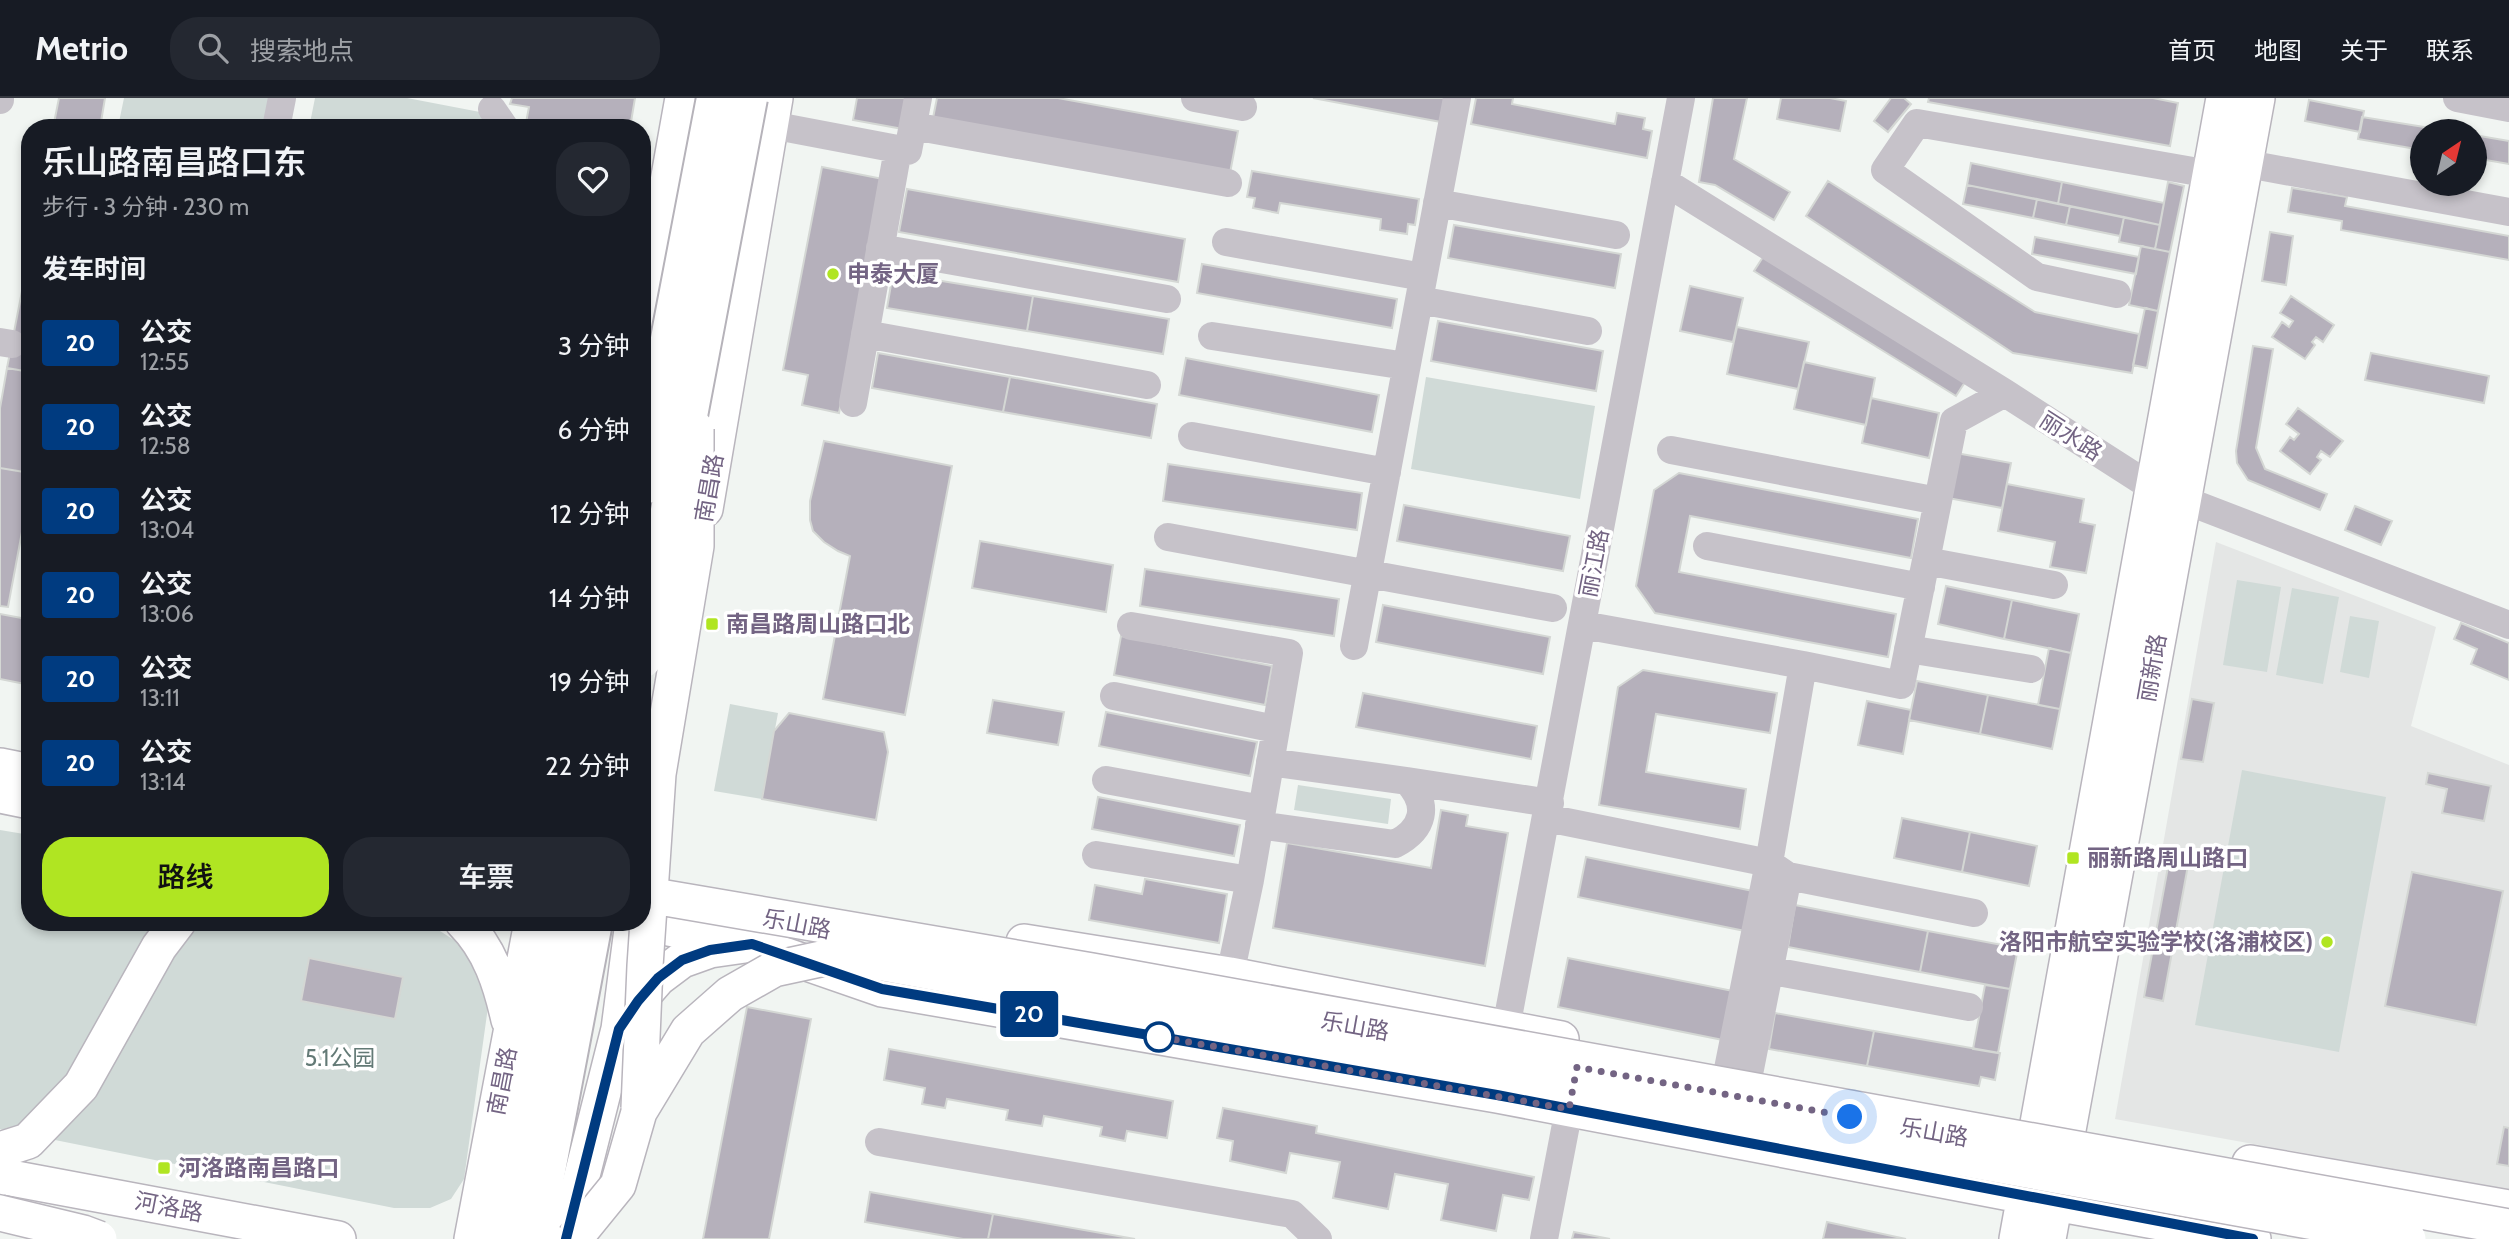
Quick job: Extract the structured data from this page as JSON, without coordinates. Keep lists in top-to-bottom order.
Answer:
{
  "streets": {
    "highway": ["南昌路"],
    "main road": ["丽新路", "乐山路", "河洛路"],
    "street": ["丽水路", "丽江路"]
  },
  "crossings": [
    ["丽水路", "丽江路"],
    ["丽水路", "丽新路"],
    ["丽江路", "乐山路"],
    ["丽新路", "乐山路"]
  ],
  "parks": ["5.1公园"],
  "places": {
    "other": ["申泰大厦", "洛阳市航空实验学校(洛浦校区)"],
    "transit": ["南昌路周山路口北", "丽新路周山路口", "河洛路南昌路口"]
  },
  "lines": ["bus line 20"],
  "north": "top right",
  "page": {
    "header": "Metrio",
    "search": "搜索地点",
    "nav": [
      "首页",
      "地图",
      "关于",
      "联系"
    ],
    "on_map": "20",
    "heading": [
      ["乐山路南昌路口东", "步行 · 3 分钟 · 230 m"],
      "发车时间"
    ],
    "list": [
      {
        "mark": "20",
        "name": "公交",
        "note": "12:55",
        "value": "3 分钟"
      },
      {
        "mark": "20",
        "name": "公交",
        "note": "12:58",
        "value": "6 分钟"
      },
      {
        "mark": "20",
        "name": "公交",
        "note": "13:04",
        "value": "12 分钟"
      },
      {
        "mark": "20",
        "name": "公交",
        "note": "13:06",
        "value": "14 分钟"
      },
      {
        "mark": "20",
        "name": "公交",
        "note": "13:11",
        "value": "19 分钟"
      },
      {
        "mark": "20",
        "name": "公交",
        "note": "13:14",
        "value": "22 分钟"
      }
    ],
    "buttons": ["路线", "车票"]
  }
}
